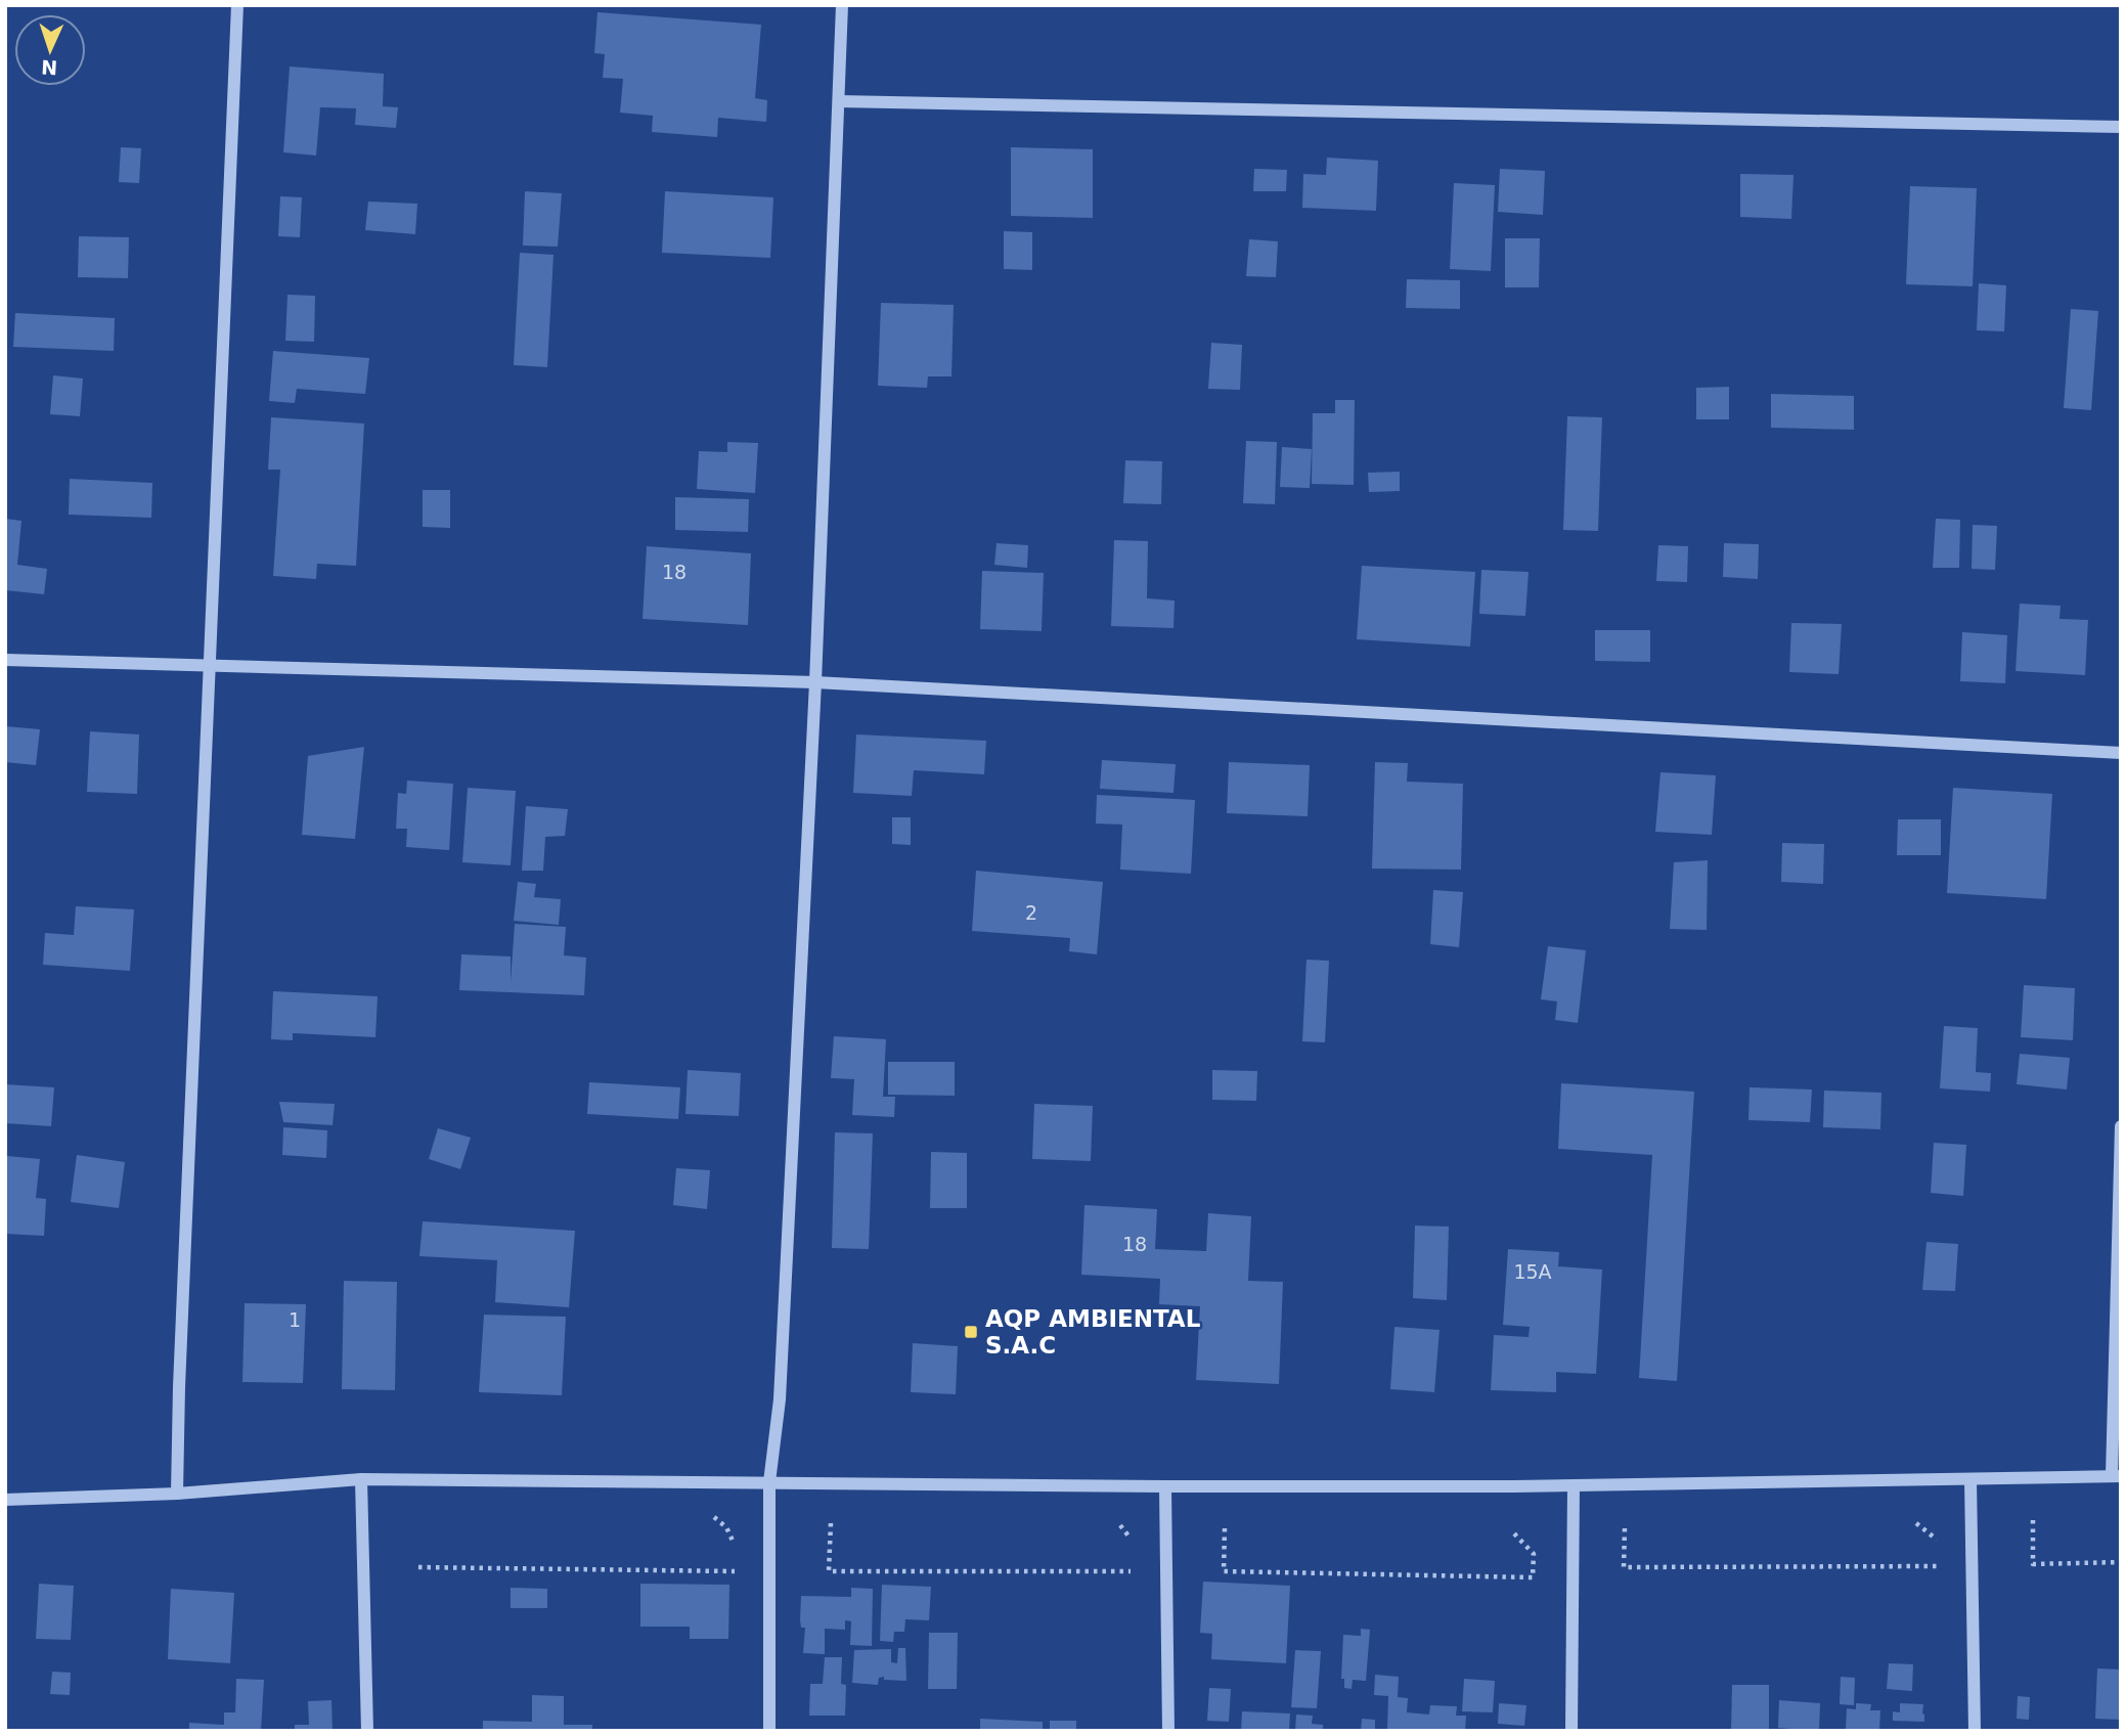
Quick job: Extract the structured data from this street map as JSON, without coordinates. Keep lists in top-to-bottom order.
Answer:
{
  "places": {
    "transit": ["AQP AMBIENTAL S.A.C"]
  },
  "house_numbers": [
    "18",
    "2",
    "18",
    "15A",
    "1"
  ],
  "north": "bottom"
}
